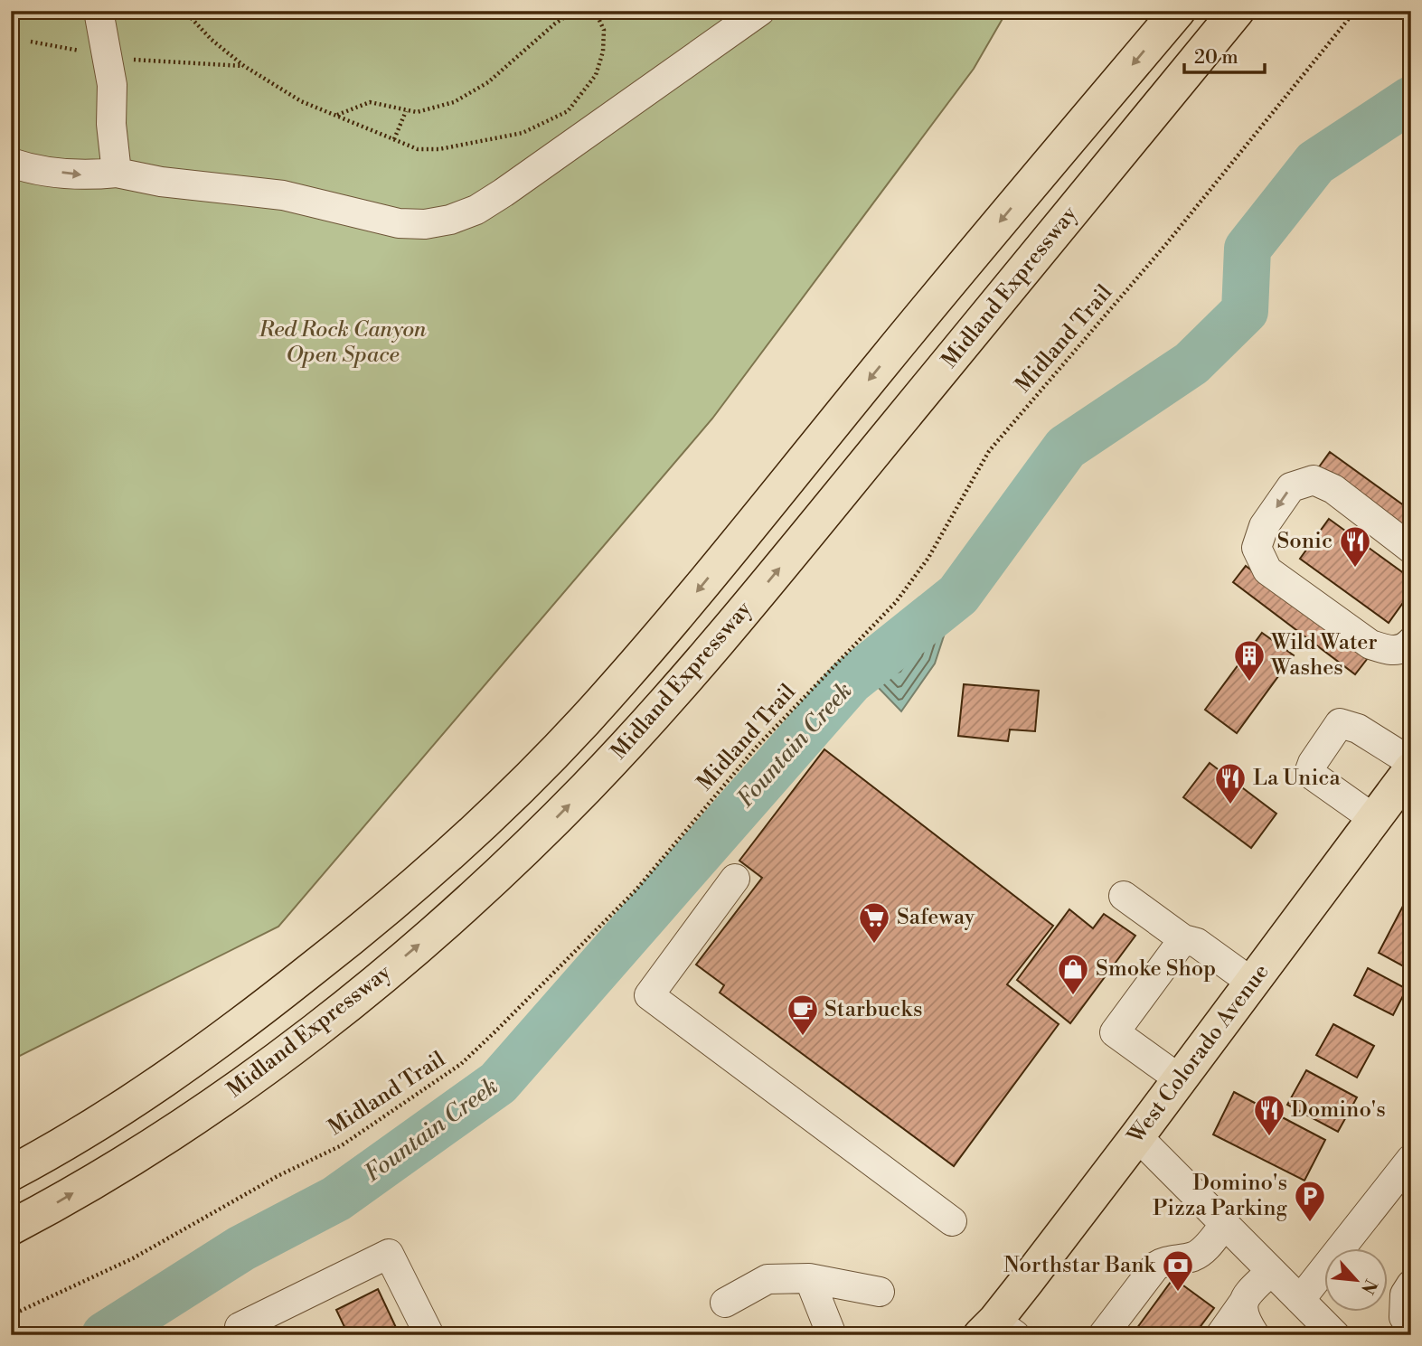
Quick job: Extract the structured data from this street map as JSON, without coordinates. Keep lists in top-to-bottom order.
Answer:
{
  "streets": {
    "main road": ["Midland Expressway", "West Colorado Avenue"],
    "path": ["Midland Trail"]
  },
  "water": ["Fountain Creek"],
  "parks": ["Red Rock Canyon Open Space"],
  "places": {
    "restaurant": ["Sonic", "La Unica", "Domino's"],
    "building": ["Wild Water Washes"],
    "supermarket": ["Safeway"],
    "shop": ["Smoke Shop"],
    "cafe": ["Starbucks"],
    "parking": ["Domino's Pizza Parking"],
    "bank": ["Northstar Bank"]
  },
  "scale_bar": "20 m",
  "north": "bottom right"
}
